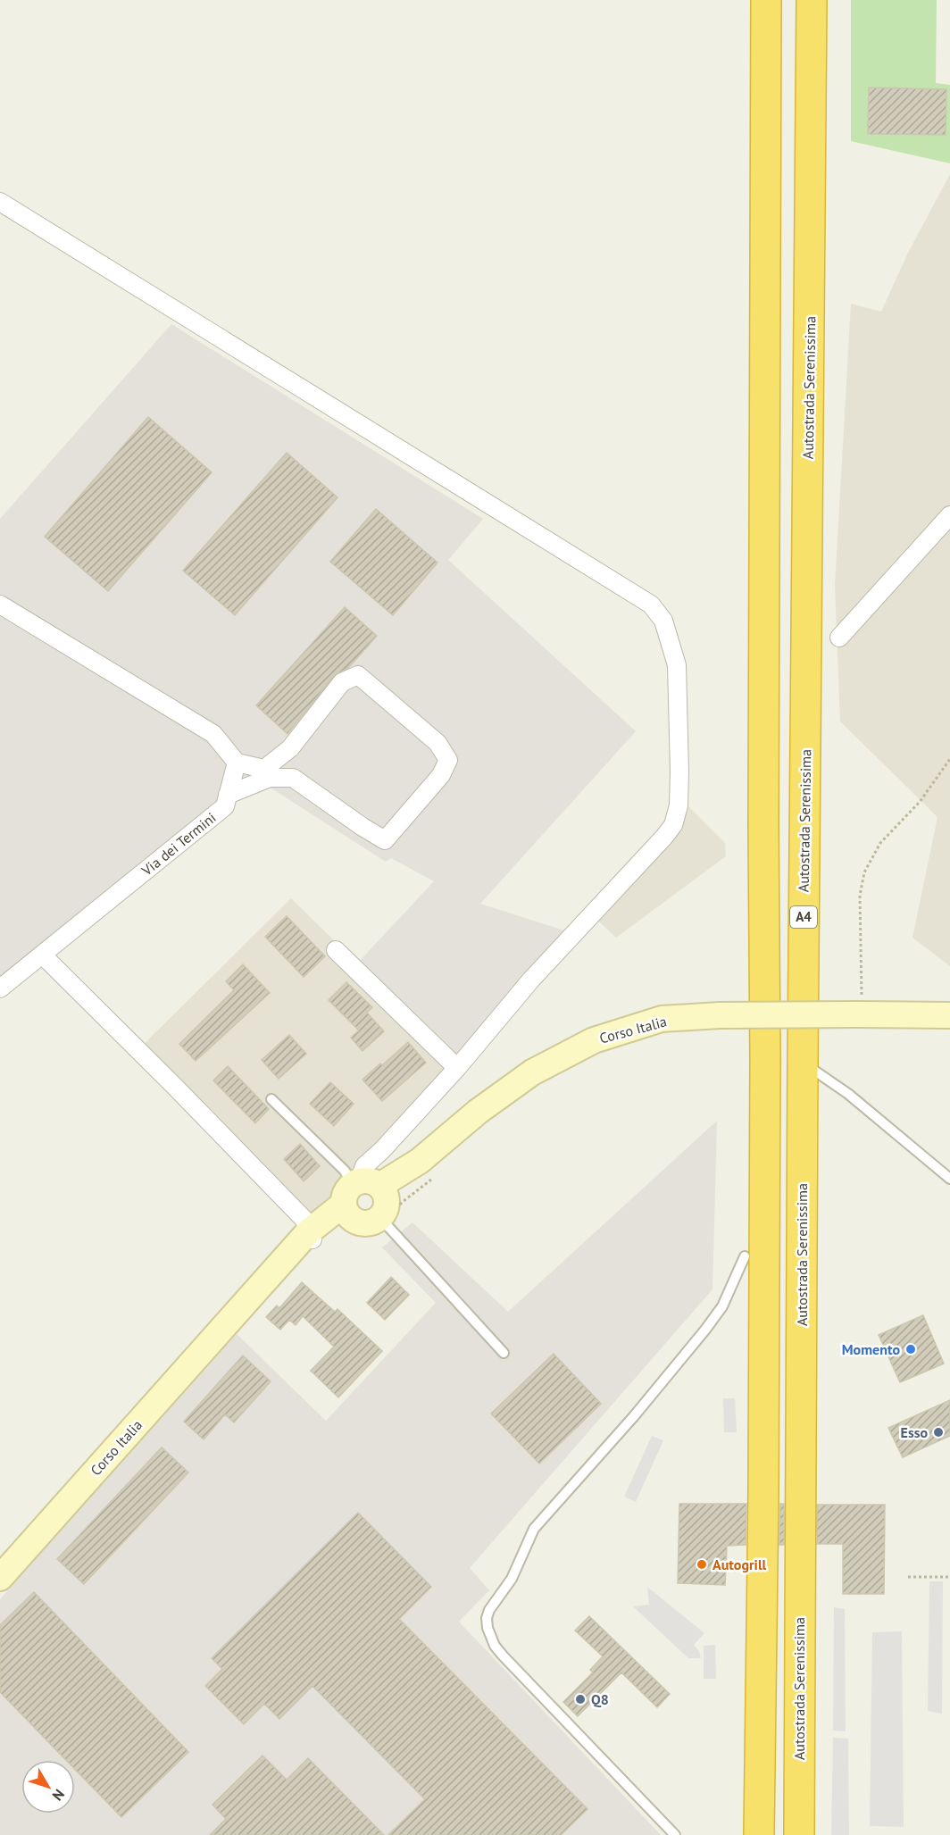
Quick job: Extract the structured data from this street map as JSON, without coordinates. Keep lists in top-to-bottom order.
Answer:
{
  "streets": {
    "highway": ["Autostrada Serenissima", "A4"],
    "street": ["Via dei Termini", "Corso Italia"]
  },
  "places": [
    "Momento",
    "Esso",
    "Autogrill",
    "Q8"
  ],
  "north": "bottom right"
}
